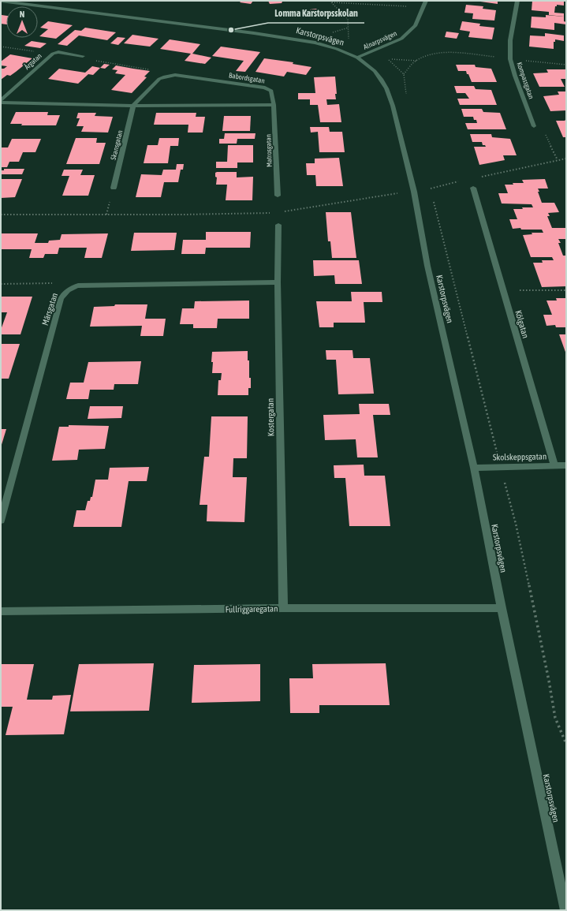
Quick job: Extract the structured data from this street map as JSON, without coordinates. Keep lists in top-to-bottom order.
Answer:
{
  "streets": {
    "street": [
      "Karstorpsvägen",
      "Alnarpsvägen",
      "Årgatan",
      "Babordsgatan",
      "Kompassgatan",
      "Skansgatan",
      "Matrosgatan",
      "Märsgatan",
      "Kölgatan",
      "Kostergatan",
      "Skolskeppsgatan",
      "Fullriggaregatan"
    ]
  },
  "crossings": [
    ["Karstorpsvägen", "Alnarpsvägen"],
    ["Karstorpsvägen", "Skolskeppsgatan"],
    ["Karstorpsvägen", "Fullriggaregatan"],
    ["Babordsgatan", "Skansgatan"],
    ["Babordsgatan", "Matrosgatan"],
    ["Märsgatan", "Kostergatan"],
    ["Kölgatan", "Skolskeppsgatan"],
    ["Kostergatan", "Fullriggaregatan"]
  ],
  "places": ["Lomma Karstorpsskolan"],
  "north": "top"
}
